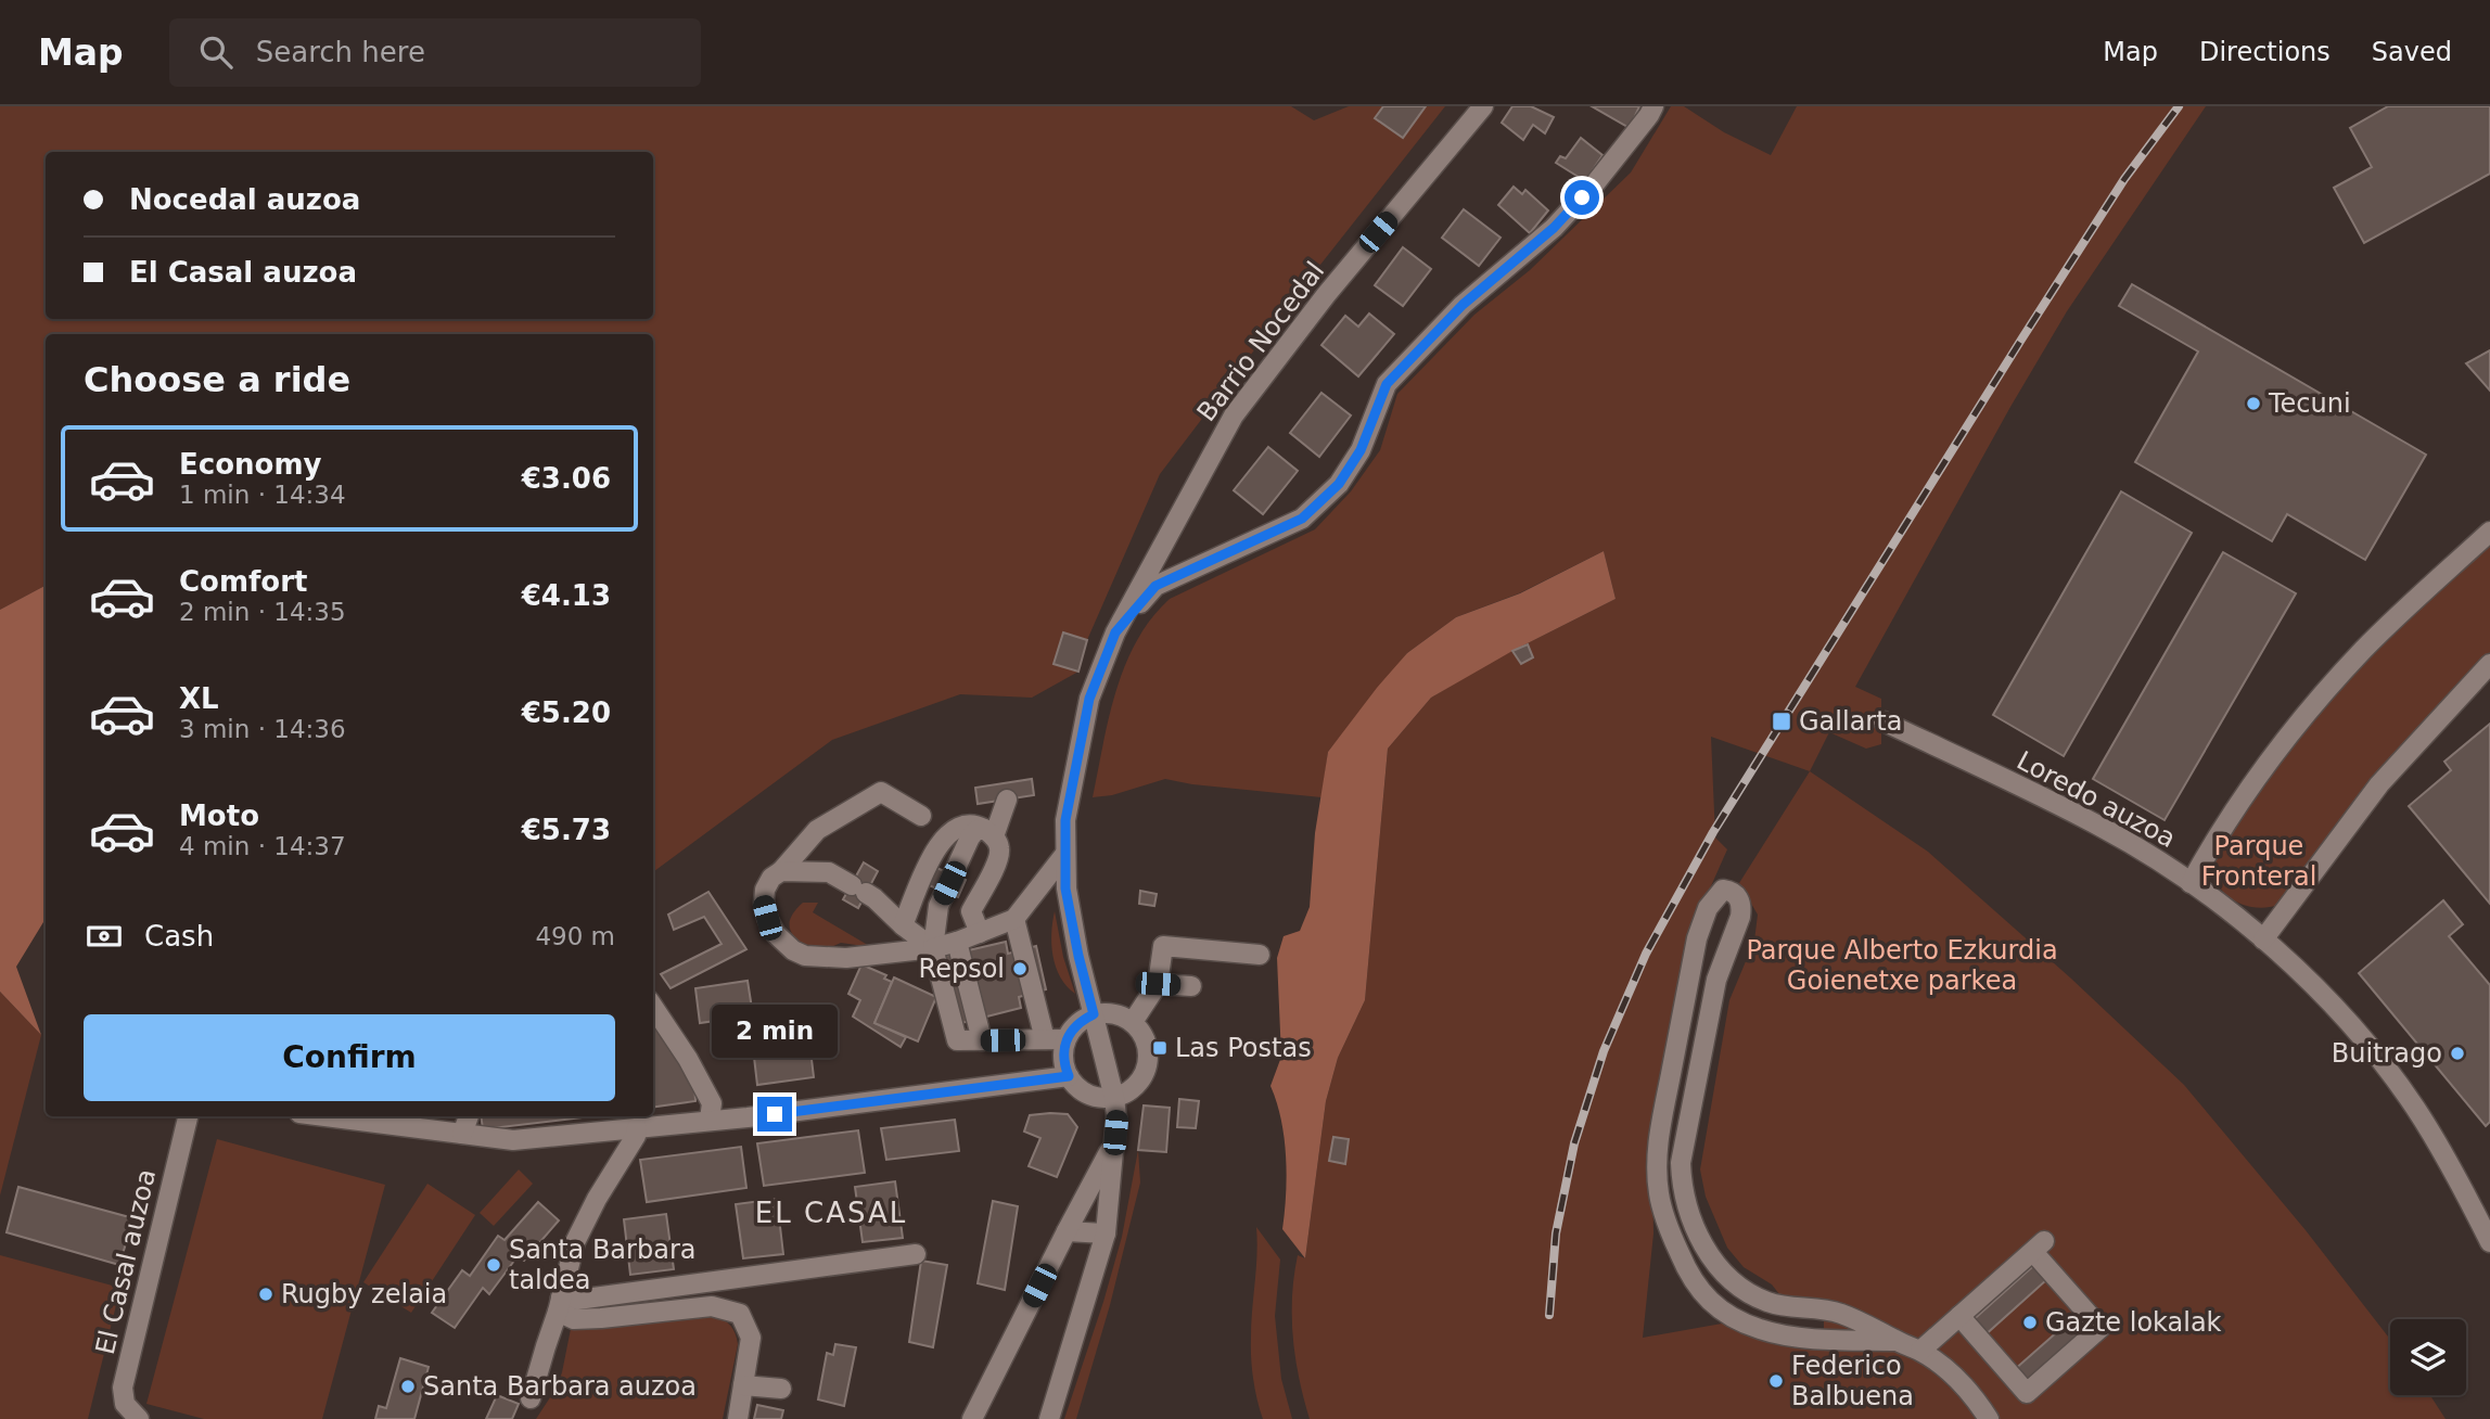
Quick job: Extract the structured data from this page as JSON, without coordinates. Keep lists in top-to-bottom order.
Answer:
{
  "streets": {
    "street": ["Barrio Nocedal", "Loredo auzoa", "El Casal auzoa"]
  },
  "districts": ["EL CASAL"],
  "parks": ["Parque Fronteral", "Parque Alberto Ezkurdia Goienetxe parkea"],
  "places": {
    "other": [
      "Tecuni",
      "Repsol",
      "Buitrago",
      "Santa Barbara taldea",
      "Rugby zelaia",
      "Gazte lokalak",
      "Federico Balbuena",
      "Santa Barbara auzoa"
    ],
    "transit": ["Gallarta", "Las Postas"]
  },
  "page": {
    "header": "Map",
    "search": "Search here",
    "nav": ["Map", "Directions", "Saved"],
    "banner": ["Nocedal auzoa", "El Casal auzoa"],
    "heading": "Choose a ride",
    "list": [
      {
        "name": "Economy",
        "note": "1 min · 14:34",
        "value": "€3.06"
      },
      {
        "name": "Comfort",
        "note": "2 min · 14:35",
        "value": "€4.13"
      },
      {
        "name": "XL",
        "note": "3 min · 14:36",
        "value": "€5.20"
      },
      {
        "name": "Moto",
        "note": "4 min · 14:37",
        "value": "€5.73"
      }
    ],
    "pay": ["Cash", "490 m"],
    "buttons": "Confirm",
    "bubble": "2 min"
  }
}
